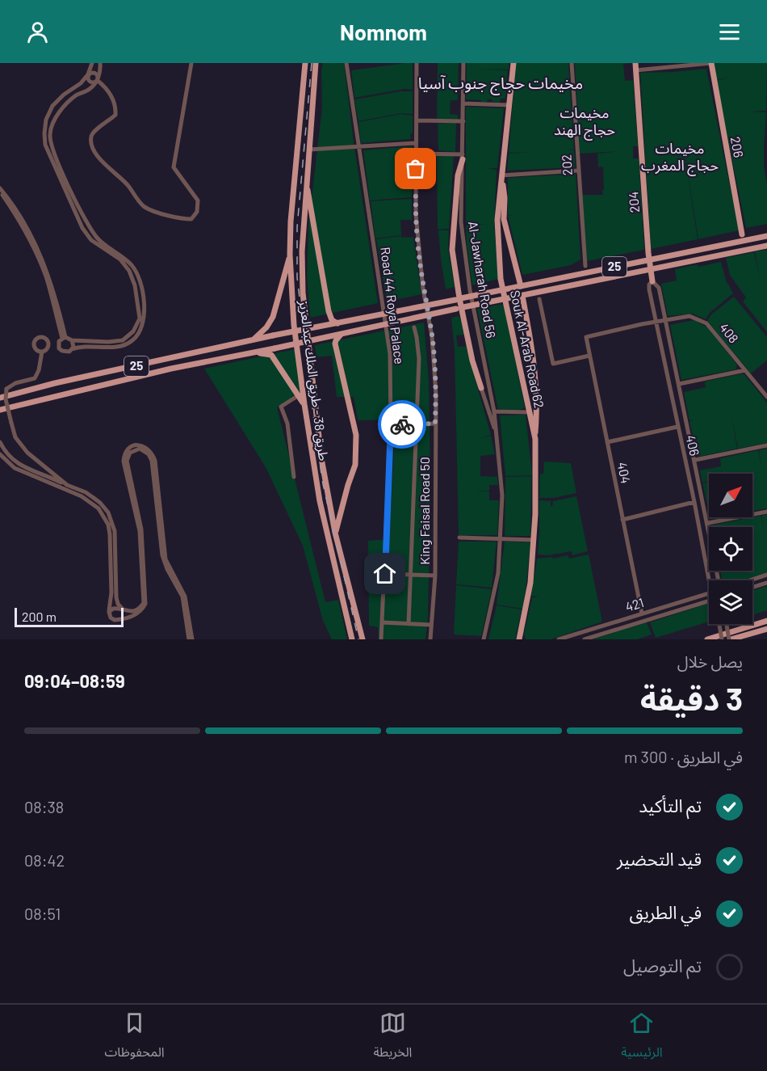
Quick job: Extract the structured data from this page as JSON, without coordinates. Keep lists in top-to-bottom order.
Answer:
{
  "streets": {
    "main road": [
      "206",
      "204",
      "25",
      "Souk Al-Arab Road 62",
      "طريق 38 - طريق الملك عبدالعزيز"
    ],
    "street": [
      "202",
      "Al-Jawharah Road 56",
      "Road 44 Royal Palace",
      "408",
      "406",
      "404",
      "King Faisal Road 50",
      "421"
    ]
  },
  "crossings": [
    ["204", "406"],
    ["408", "406"],
    ["408", "404"],
    ["404", "421"]
  ],
  "districts": ["مخيمات حجاج جنوب آسيا", "مخيمات حجاج الهند", "مخيمات حجاج المغرب"],
  "scale_bar": "200 m",
  "north": "top right",
  "page": {
    "header": "Nomnom",
    "scale": "200 m",
    "heading": ["3 دقيقة", "يصل خلال", "08:59–09:04"],
    "bar": "في الطريق · 300 m",
    "list": [
      ["تم التأكيد", "08:38"],
      ["قيد التحضير", "08:42"],
      ["في الطريق", "08:51"],
      "تم التوصيل"
    ],
    "tabs": ["الرئيسية", "الخريطة", "المحفوظات"]
  }
}
